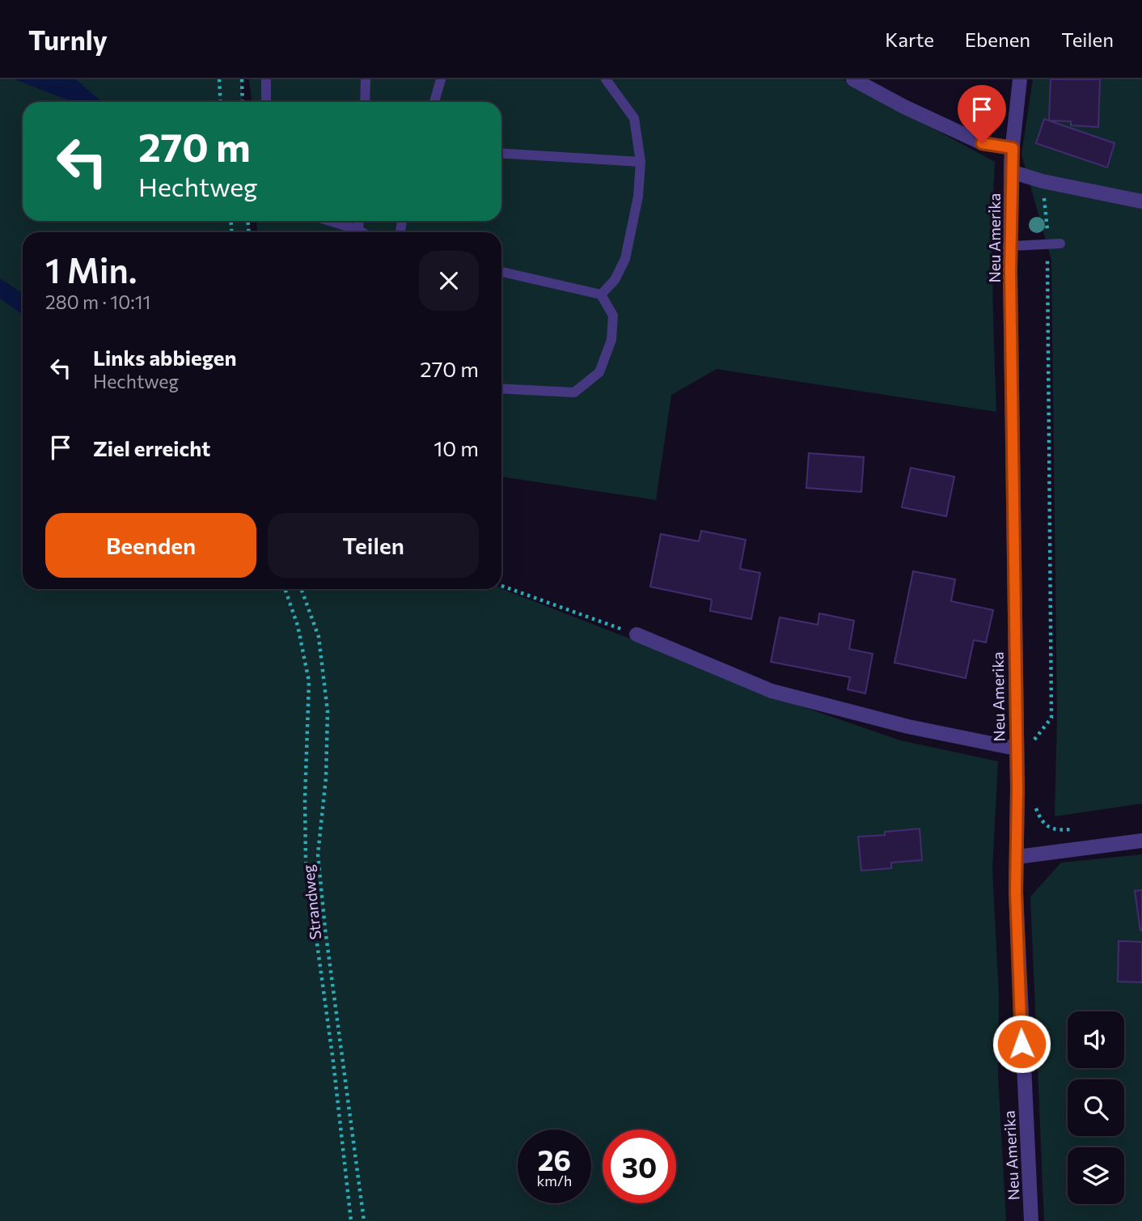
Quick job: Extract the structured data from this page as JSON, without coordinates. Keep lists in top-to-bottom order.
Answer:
{
  "streets": {
    "street": ["Neu Amerika"],
    "path": ["Strandweg"]
  },
  "page": {
    "header": "Turnly",
    "nav": ["Karte", "Ebenen", "Teilen"],
    "turn": ["270 m", "Hechtweg"],
    "heading": ["1 Min.", "280 m · 10:11"],
    "list": [
      {
        "name": "Links abbiegen",
        "note": "Hechtweg",
        "value": "270 m"
      },
      {
        "name": "Ziel erreicht",
        "value": "10 m"
      }
    ],
    "buttons": ["Beenden", "Teilen"],
    "speed": "26 km/h",
    "limit": "30"
  }
}
